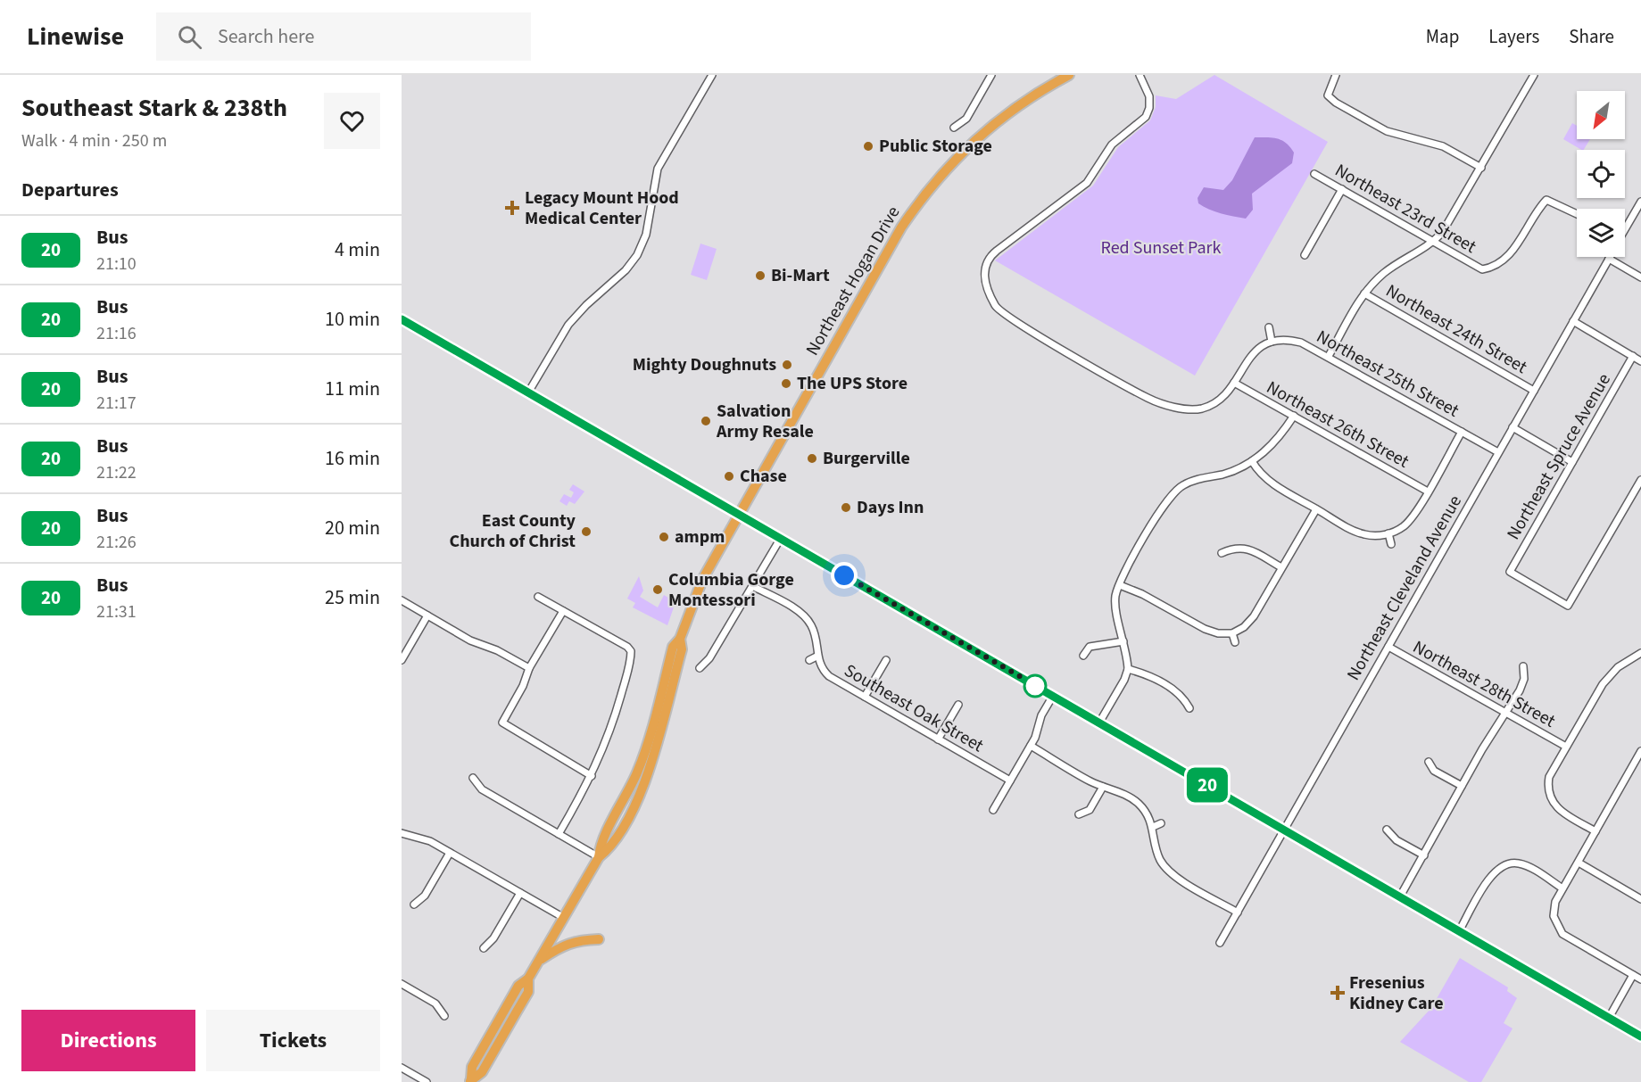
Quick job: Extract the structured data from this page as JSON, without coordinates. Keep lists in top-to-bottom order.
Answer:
{
  "streets": {
    "highway": ["Northeast Hogan Drive"],
    "street": [
      "Northeast 23rd Street",
      "Northeast 24th Street",
      "Northeast 25th Street",
      "Northeast 26th Street",
      "Northeast Spruce Avenue",
      "Northeast Cleveland Avenue",
      "Northeast 28th Street",
      "Southeast Oak Street"
    ]
  },
  "crossings": [
    ["Northeast 24th Street", "Northeast Cleveland Avenue"],
    ["Northeast 25th Street", "Northeast Cleveland Avenue"],
    ["Northeast Cleveland Avenue", "Northeast 28th Street"]
  ],
  "parks": ["Red Sunset Park"],
  "places": {
    "other": [
      "Public Storage",
      "Bi-Mart",
      "Mighty Doughnuts",
      "The UPS Store",
      "Salvation Army Resale",
      "Burgerville",
      "Chase",
      "Days Inn",
      "East County Church of Christ",
      "ampm",
      "Columbia Gorge Montessori"
    ],
    "health": ["Legacy Mount Hood Medical Center", "Fresenius Kidney Care"]
  },
  "lines": ["bus line 20"],
  "north": "bottom left",
  "page": {
    "header": "Linewise",
    "search": "Search here",
    "nav": ["Map", "Layers", "Share"],
    "heading": [
      ["Southeast Stark & 238th", "Walk · 4 min · 250 m"],
      "Departures"
    ],
    "on_map": "20",
    "list": [
      {
        "mark": "20",
        "name": "Bus",
        "note": "21:10",
        "value": "4 min"
      },
      {
        "mark": "20",
        "name": "Bus",
        "note": "21:16",
        "value": "10 min"
      },
      {
        "mark": "20",
        "name": "Bus",
        "note": "21:17",
        "value": "11 min"
      },
      {
        "mark": "20",
        "name": "Bus",
        "note": "21:22",
        "value": "16 min"
      },
      {
        "mark": "20",
        "name": "Bus",
        "note": "21:26",
        "value": "20 min"
      },
      {
        "mark": "20",
        "name": "Bus",
        "note": "21:31",
        "value": "25 min"
      }
    ],
    "buttons": ["Directions", "Tickets"]
  }
}
